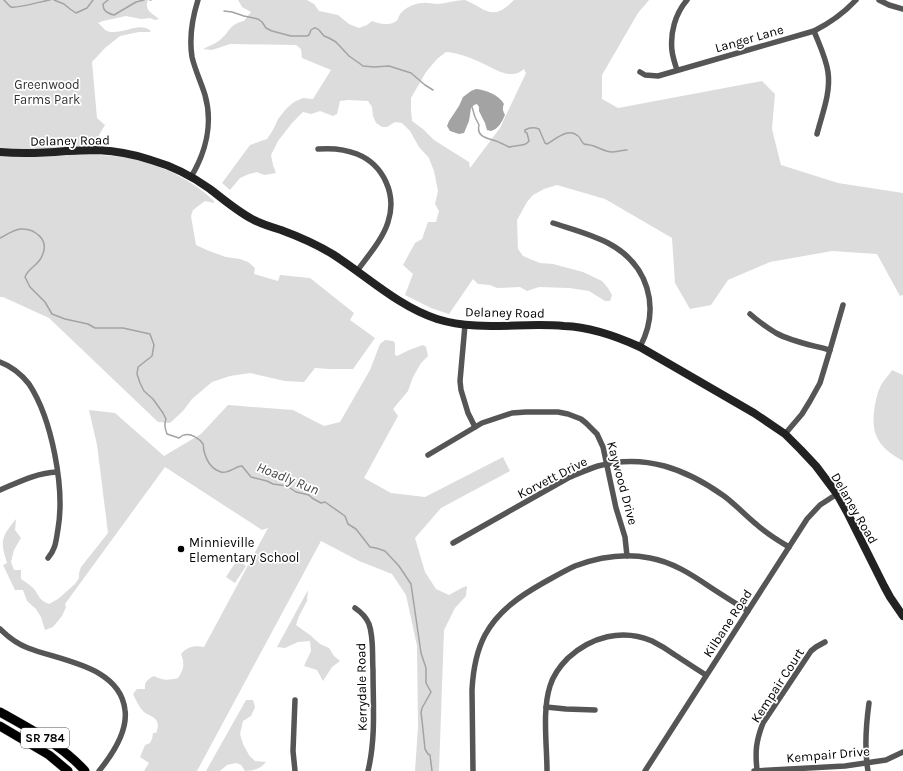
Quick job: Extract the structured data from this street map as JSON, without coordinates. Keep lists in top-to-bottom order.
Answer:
{
  "streets": {
    "main road": ["SR 784"],
    "street": [
      "Langer Lane",
      "Delaney Road",
      "Korvett Drive",
      "Kaywood Drive",
      "Kilbane Road",
      "Kempair Court",
      "Kerrydale Road",
      "Kempair Drive"
    ]
  },
  "crossings": [
    ["Delaney Road", "Kilbane Road"],
    ["Korvett Drive", "Kaywood Drive"],
    ["Korvett Drive", "Kilbane Road"],
    ["Kempair Court", "Kempair Drive"]
  ],
  "water": ["Hoadly Run"],
  "parks": ["Greenwood Farms Park"],
  "places": ["Minnieville Elementary School"]
}
